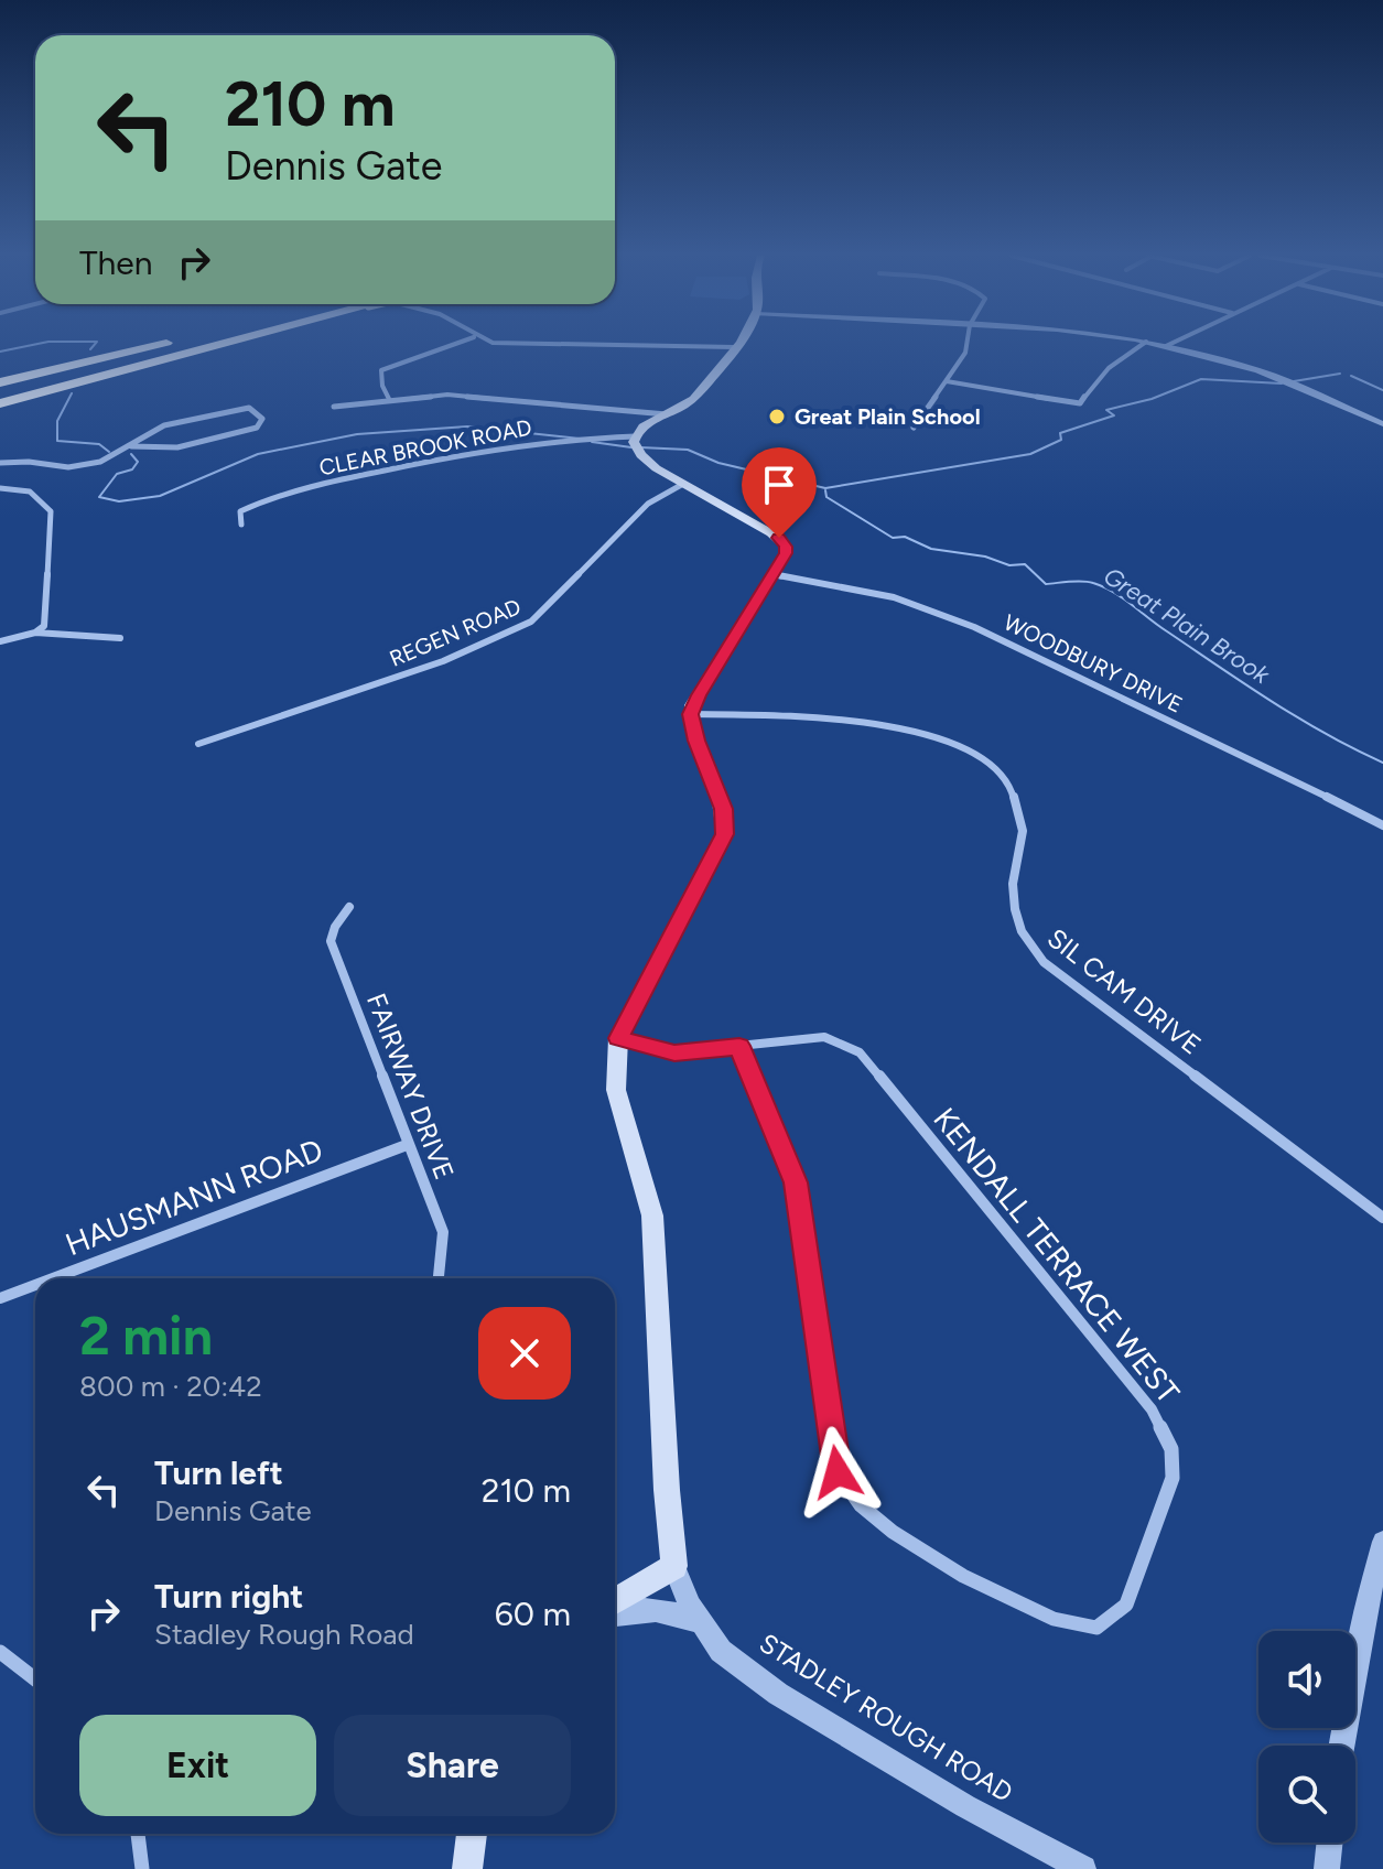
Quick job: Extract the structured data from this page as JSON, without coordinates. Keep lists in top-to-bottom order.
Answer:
{
  "streets": {
    "main road": ["STADLEY ROUGH ROAD"],
    "street": [
      "CLEAR BROOK ROAD",
      "REGEN ROAD",
      "WOODBURY DRIVE",
      "SIL CAM DRIVE",
      "FAIRWAY DRIVE",
      "HAUSMANN ROAD",
      "KENDALL TERRACE WEST"
    ]
  },
  "crossings": [
    ["SIL CAM DRIVE", "STADLEY ROUGH ROAD"],
    ["FAIRWAY DRIVE", "HAUSMANN ROAD"]
  ],
  "water": ["Great Plain Brook"],
  "places": ["Great Plain School"],
  "page": {
    "turn": ["210 m", "Dennis Gate"],
    "then": "Then",
    "heading": ["2 min", "800 m · 20:42"],
    "list": [
      {
        "name": "Turn left",
        "note": "Dennis Gate",
        "value": "210 m"
      },
      {
        "name": "Turn right",
        "note": "Stadley Rough Road",
        "value": "60 m"
      }
    ],
    "buttons": ["Exit", "Share"]
  }
}
